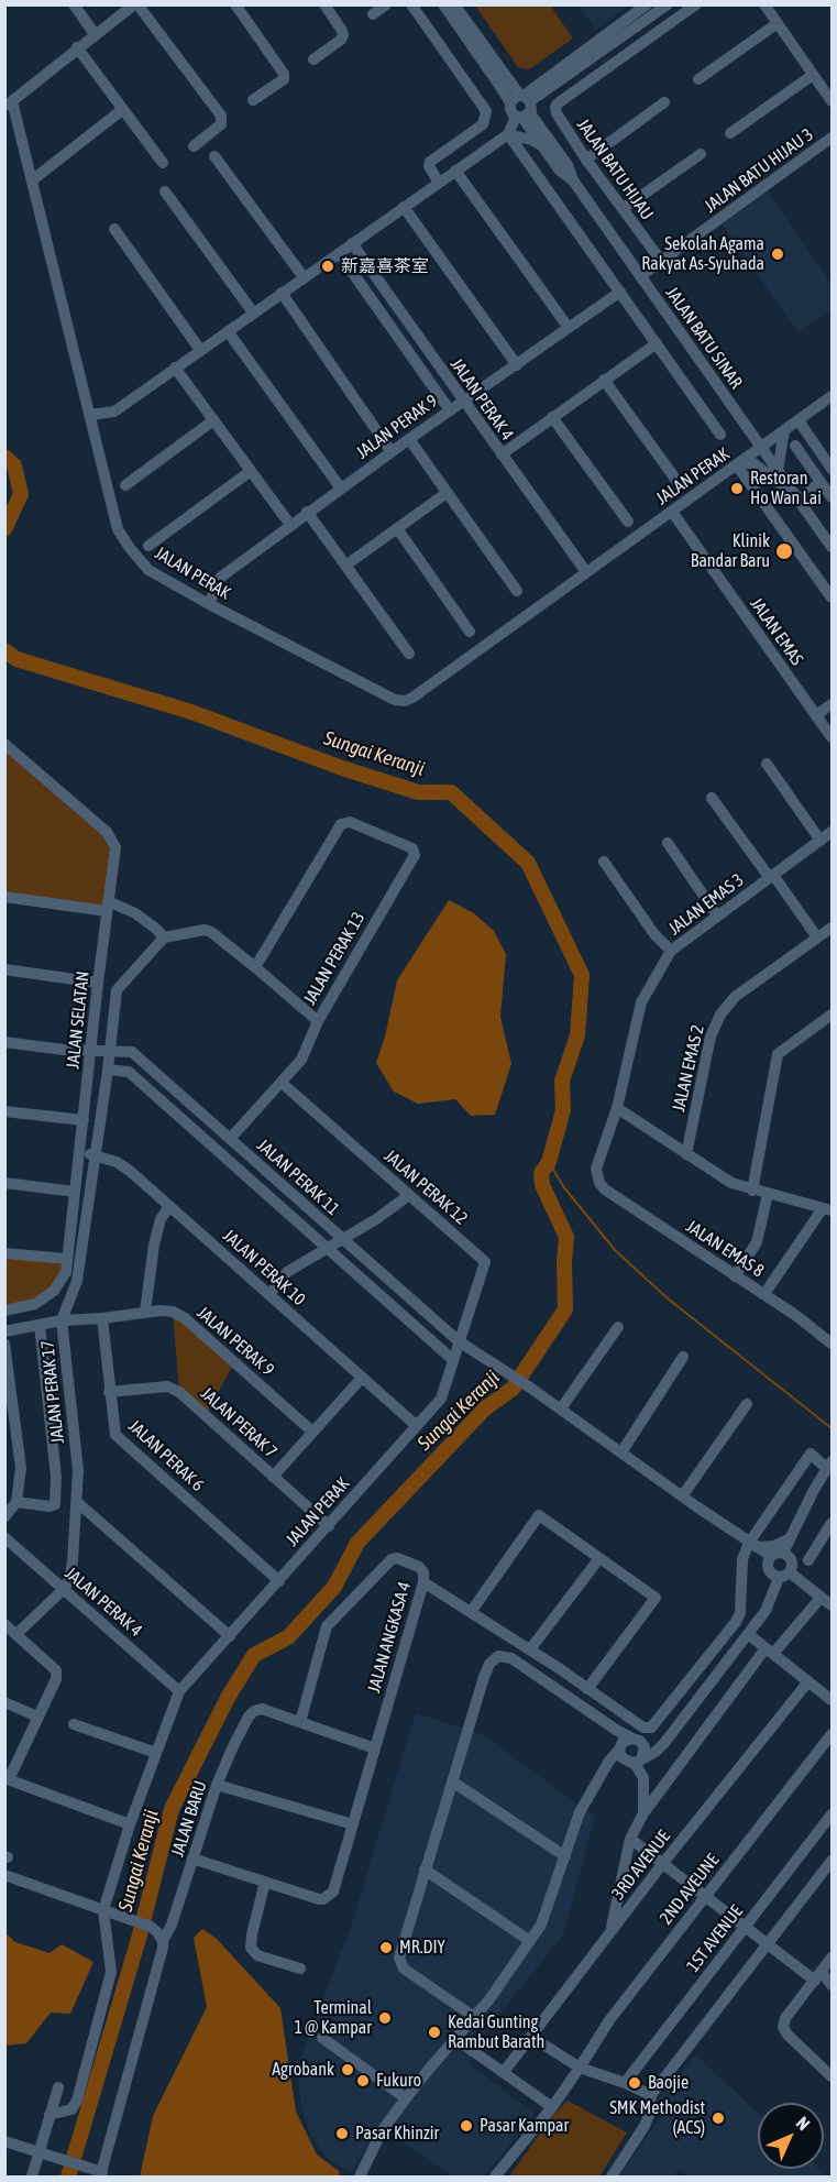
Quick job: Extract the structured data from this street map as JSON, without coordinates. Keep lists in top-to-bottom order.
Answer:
{
  "streets": {
    "street": [
      "JALAN BATU HIJAU",
      "JALAN BATU HIJAU 3",
      "JALAN BATU SINAR",
      "JALAN PERAK 4",
      "JALAN PERAK 9",
      "JALAN PERAK",
      "JALAN EMAS",
      "JALAN EMAS 3",
      "JALAN PERAK 13",
      "JALAN SELATAN",
      "JALAN EMAS 2",
      "JALAN PERAK 11",
      "JALAN PERAK 12",
      "JALAN EMAS 8",
      "JALAN PERAK 10",
      "JALAN PERAK 17",
      "JALAN PERAK 7",
      "JALAN PERAK 6",
      "JALAN ANGKASA 4",
      "JALAN BARU",
      "3RD AVENUE",
      "2ND AVEUNE",
      "1ST AVENUE"
    ]
  },
  "crossings": [
    ["JALAN BATU HIJAU", "JALAN BATU HIJAU 3"],
    ["JALAN BATU HIJAU 3", "JALAN BATU SINAR"],
    ["JALAN BATU SINAR", "JALAN PERAK"],
    ["JALAN PERAK 4", "JALAN PERAK 9"],
    ["JALAN PERAK 4", "JALAN PERAK"],
    ["JALAN PERAK 4", "JALAN PERAK 17"],
    ["JALAN PERAK 9", "JALAN PERAK"],
    ["JALAN PERAK 9", "JALAN PERAK 17"],
    ["JALAN PERAK 9", "JALAN PERAK 6"],
    ["JALAN PERAK", "JALAN EMAS"],
    ["JALAN PERAK", "JALAN PERAK 11"],
    ["JALAN PERAK", "JALAN PERAK 12"],
    ["JALAN PERAK", "JALAN PERAK 10"],
    ["JALAN PERAK", "JALAN PERAK 7"],
    ["JALAN PERAK", "JALAN PERAK 6"],
    ["JALAN EMAS 3", "JALAN EMAS 8"],
    ["JALAN PERAK 13", "JALAN PERAK 11"],
    ["JALAN PERAK 13", "JALAN PERAK 12"],
    ["JALAN SELATAN", "JALAN PERAK 11"],
    ["JALAN SELATAN", "JALAN PERAK 10"],
    ["JALAN PERAK 11", "JALAN PERAK 12"],
    ["JALAN PERAK 11", "JALAN PERAK 17"],
    ["JALAN PERAK 10", "JALAN PERAK 17"],
    ["JALAN PERAK 7", "JALAN PERAK 6"],
    ["JALAN ANGKASA 4", "JALAN BARU"]
  ],
  "water": ["Sungai Keranji"],
  "places": [
    "Sekolah Agama Rakyat As-Syuhada",
    "新嘉喜茶室",
    "Restoran Ho Wan Lai",
    "Klinik Bandar Baru",
    "MR.DIY",
    "Terminal 1 @ Kampar",
    "Kedai Gunting Rambut Barath",
    "Agrobank",
    "Fukuro",
    "Baojie",
    "SMK Methodist (ACS)",
    "Pasar Kampar",
    "Pasar Khinzir"
  ],
  "north": "top right"
}
